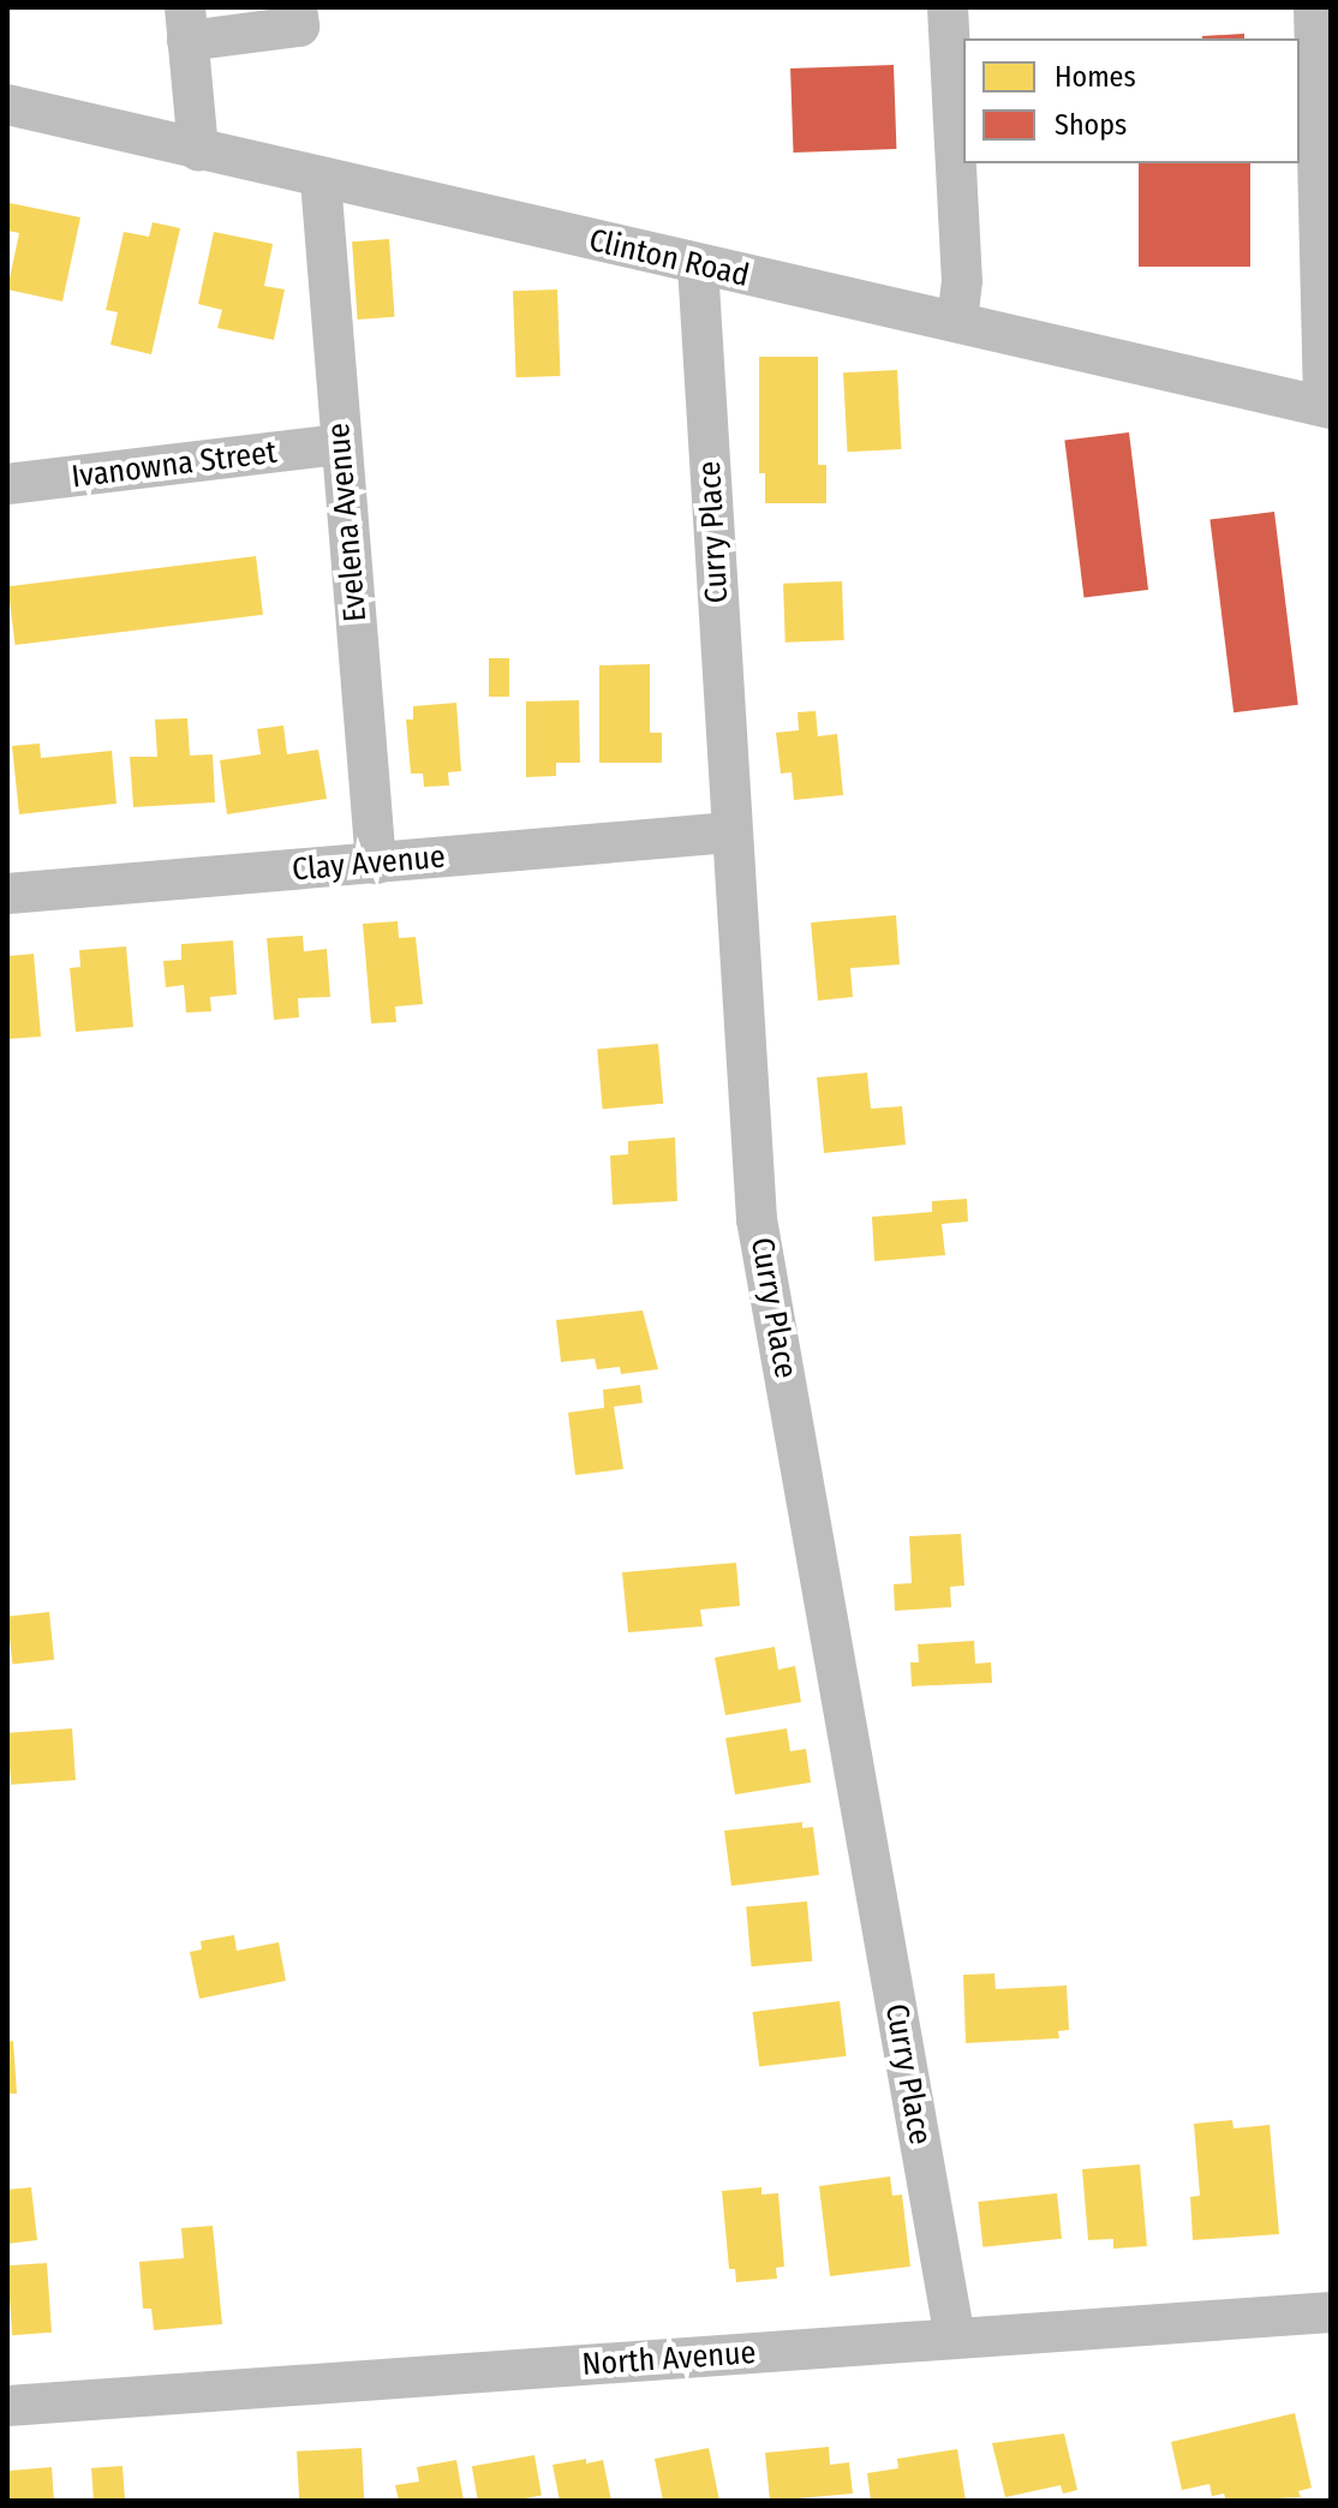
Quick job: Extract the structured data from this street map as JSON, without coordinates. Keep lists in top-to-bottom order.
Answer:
{
  "streets": {
    "street": [
      "Clinton Road",
      "Ivanowna Street",
      "Evelena Avenue",
      "Curry Place",
      "Clay Avenue",
      "North Avenue"
    ]
  },
  "crossings": [
    ["Clinton Road", "Evelena Avenue"],
    ["Clinton Road", "Curry Place"],
    ["Ivanowna Street", "Evelena Avenue"],
    ["Evelena Avenue", "Clay Avenue"],
    ["Curry Place", "Clay Avenue"],
    ["Curry Place", "North Avenue"]
  ],
  "legend": ["Homes", "Shops"]
}
